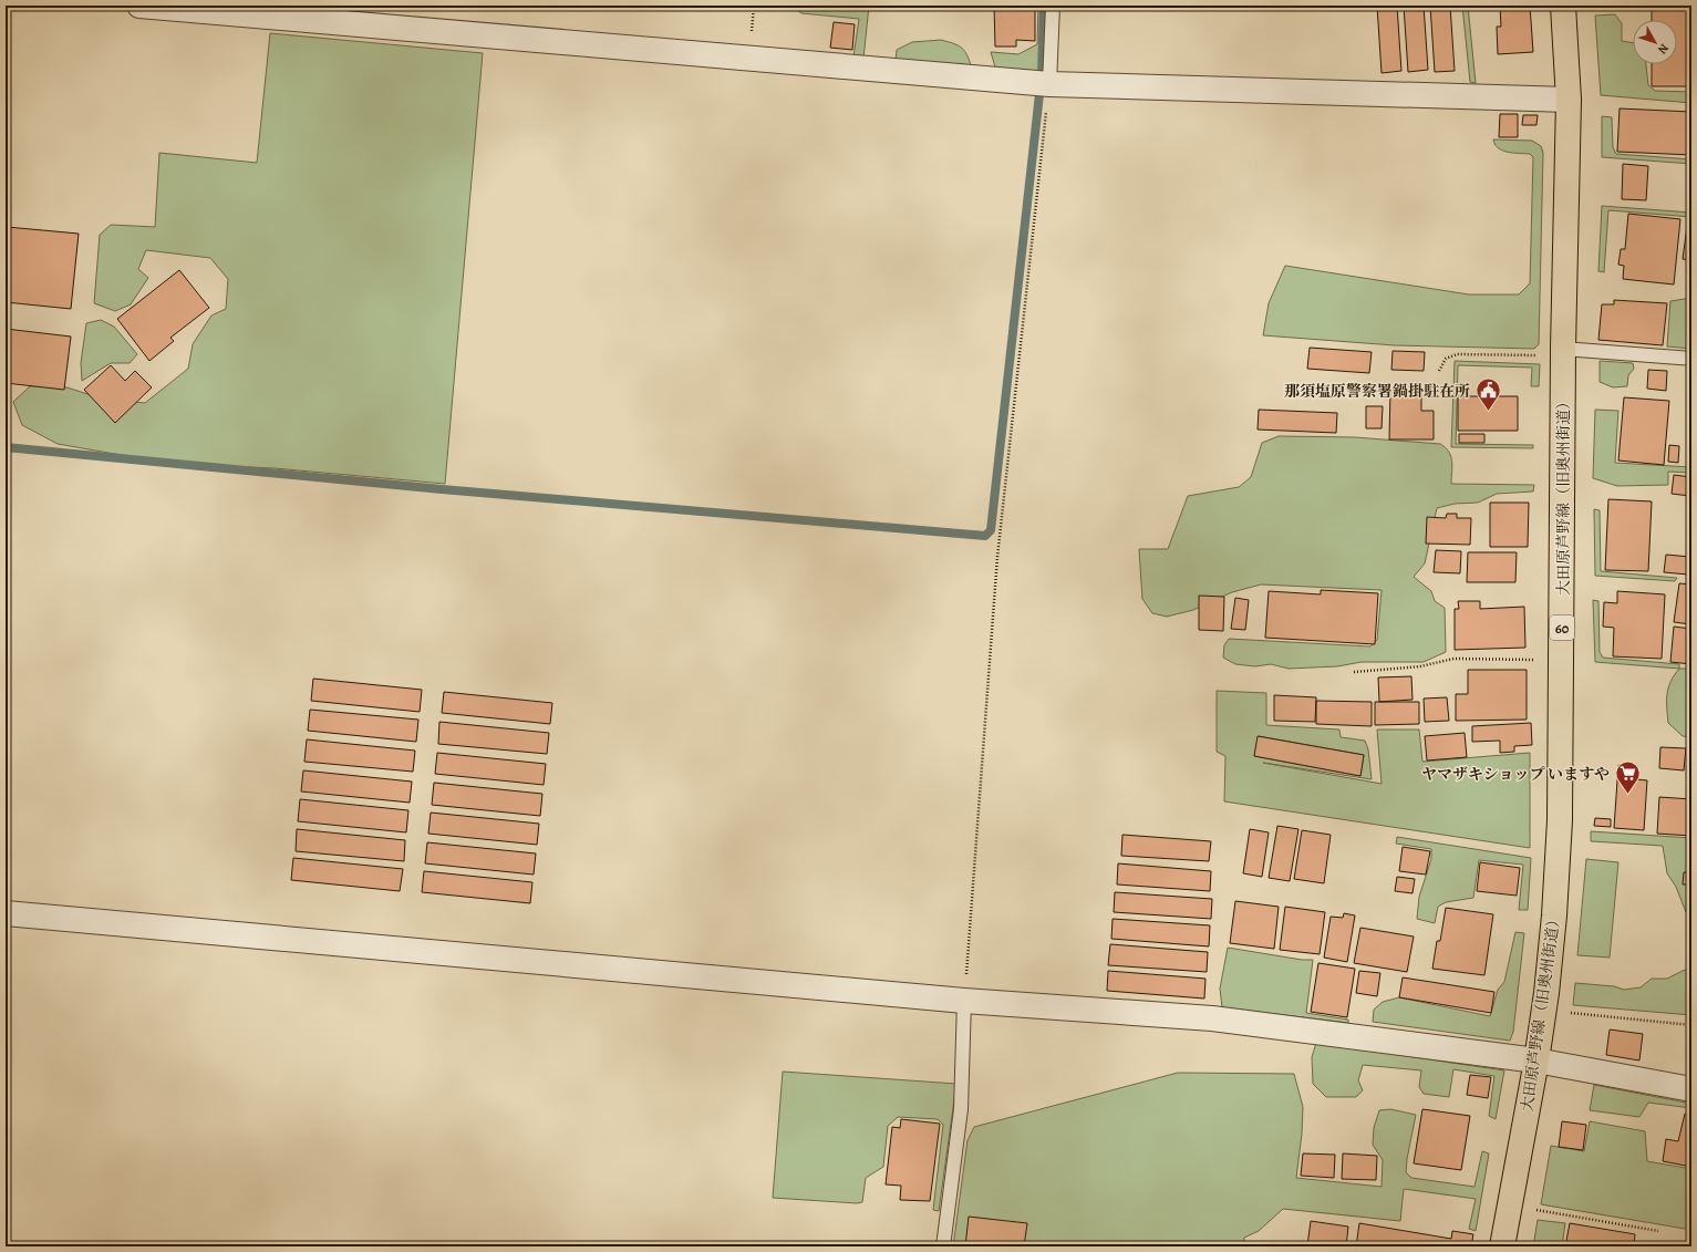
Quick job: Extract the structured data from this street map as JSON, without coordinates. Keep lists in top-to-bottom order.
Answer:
{
  "streets": {
    "main road": ["大田原芦野線（旧奥州街道）", "60"]
  },
  "places": {
    "public building": ["那須塩原警察署鍋掛駐在所"],
    "supermarket": ["ヤマザキショップ いますや"]
  },
  "north": "bottom right"
}
